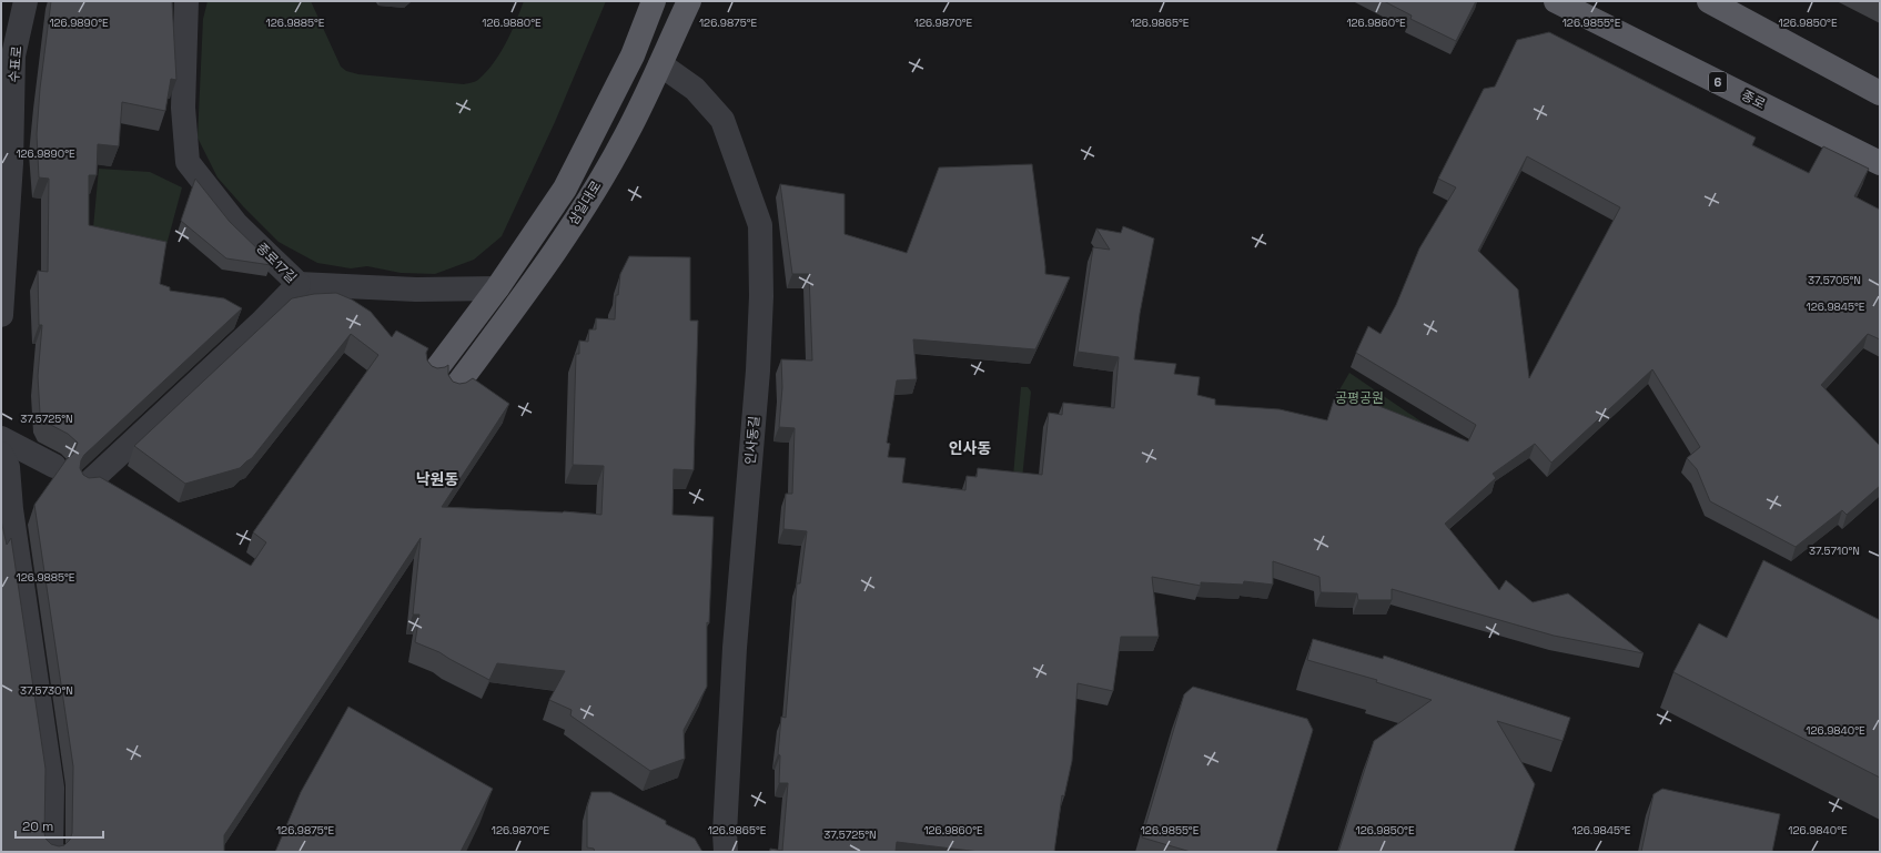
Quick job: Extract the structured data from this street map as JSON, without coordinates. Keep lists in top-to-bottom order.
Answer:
{
  "streets": {
    "main road": ["6", "종로", "삼일대로"],
    "street": ["수표로", "종로17길", "인사동길"]
  },
  "crossings": [
    ["삼일대로", "인사동길"]
  ],
  "districts": ["인사동", "낙원동"],
  "parks": ["공평공원"],
  "scale_bar": "20 m",
  "coordinates": [
    "126.9890°E",
    "126.9885°E",
    "126.9880°E",
    "126.9875°E",
    "126.9870°E",
    "126.9865°E",
    "126.9860°E",
    "126.9855°E",
    "126.9850°E",
    "37.5705°N",
    "126.9845°E",
    "37.5725°N",
    "37.5710°N",
    "37.5730°N",
    "126.9840°E"
  ]
}
